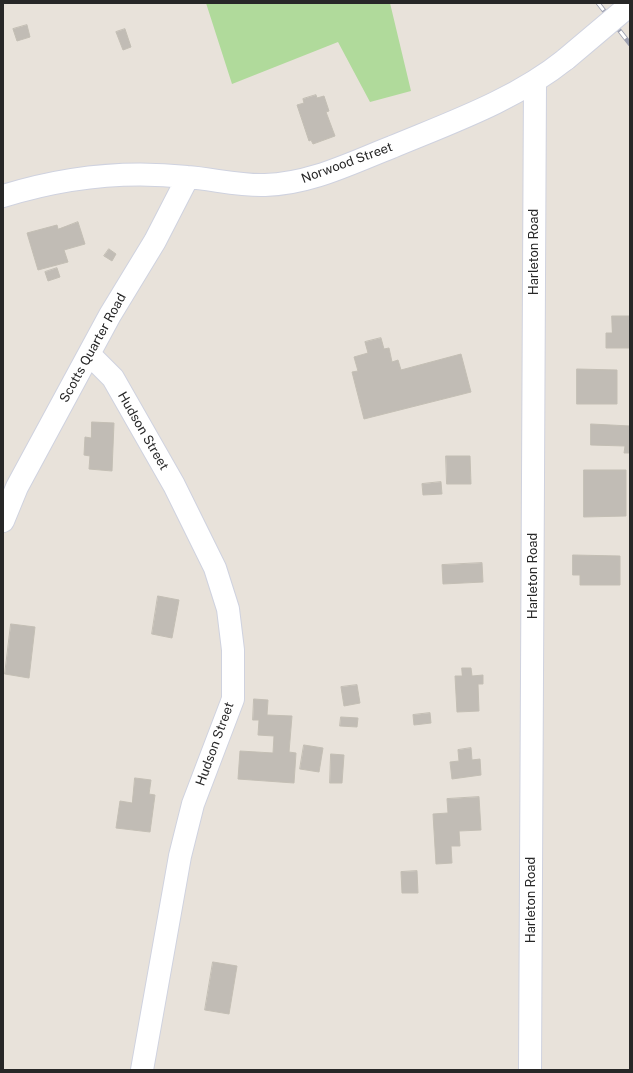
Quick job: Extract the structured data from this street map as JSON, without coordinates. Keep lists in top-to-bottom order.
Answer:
{
  "streets": {
    "street": [
      "Norwood Street",
      "Harleton Road",
      "Scotts Quarter Road",
      "Hudson Street"
    ]
  },
  "crossings": [
    ["Norwood Street", "Harleton Road"],
    ["Norwood Street", "Scotts Quarter Road"],
    ["Scotts Quarter Road", "Hudson Street"]
  ]
}
